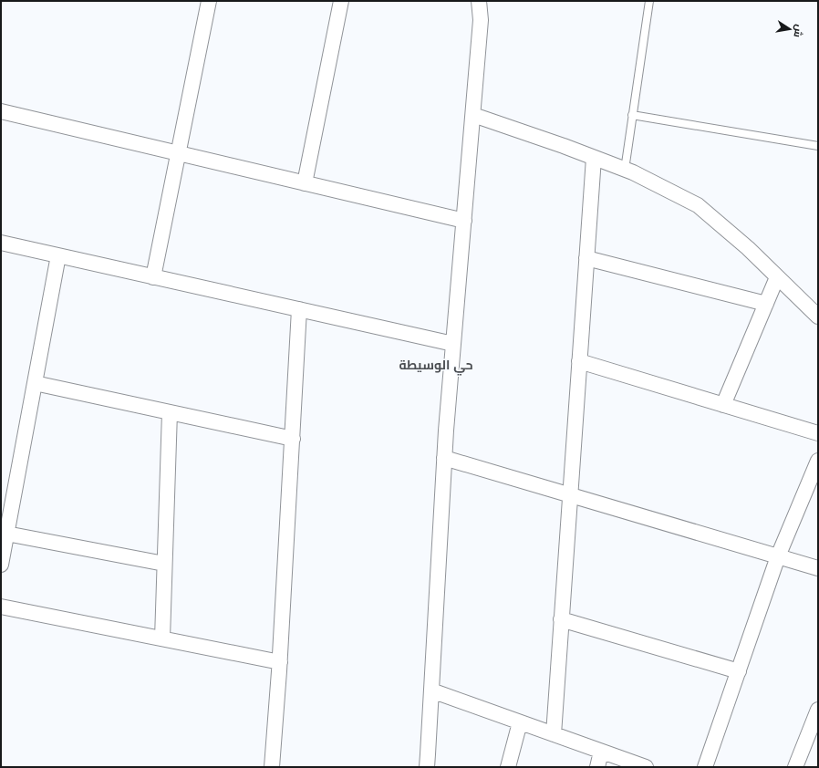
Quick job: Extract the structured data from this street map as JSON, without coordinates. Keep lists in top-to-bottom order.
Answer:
{
  "districts": ["حي الوسيطة"],
  "north": "right"
}
